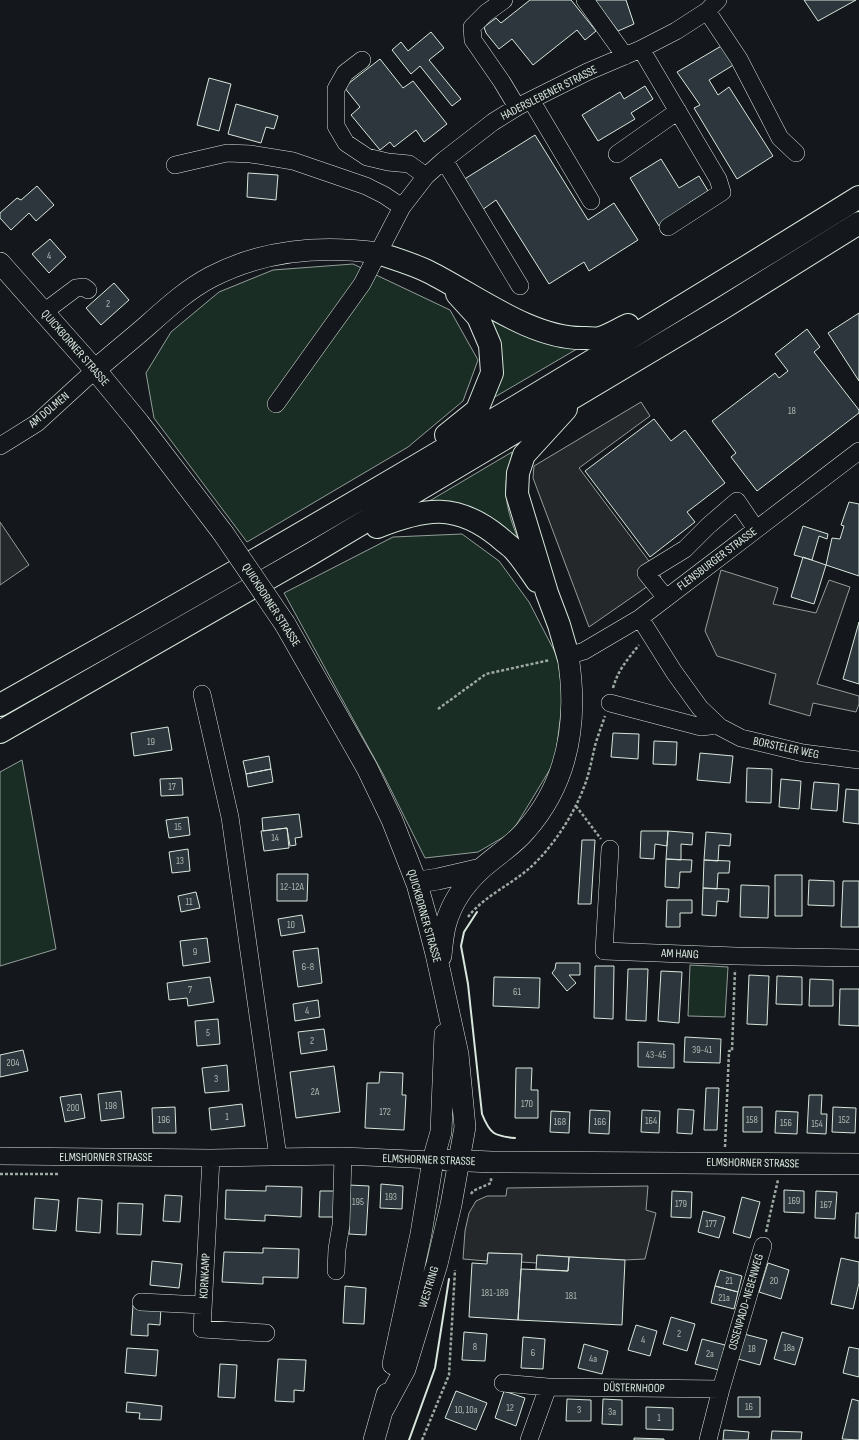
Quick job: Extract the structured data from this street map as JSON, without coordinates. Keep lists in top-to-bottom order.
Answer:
{
  "streets": {
    "main road": ["QUICKBORNER STRASSE", "ELMSHORNER STRASSE", "WESTRING"],
    "street": [
      "HADERSLEBENER STRASSE",
      "AM DOLMEN",
      "FLENSBURGER STRASSE",
      "BORSTELER WEG",
      "AM HANG",
      "KORNKAMP",
      "OSSENPADD-NEBENWEG",
      "DÜSTERNHOOP"
    ]
  },
  "crossings": [
    ["QUICKBORNER STRASSE", "AM DOLMEN"],
    ["QUICKBORNER STRASSE", "ELMSHORNER STRASSE"],
    ["QUICKBORNER STRASSE", "WESTRING"],
    ["FLENSBURGER STRASSE", "BORSTELER WEG"],
    ["ELMSHORNER STRASSE", "KORNKAMP"],
    ["ELMSHORNER STRASSE", "WESTRING"],
    ["ELMSHORNER STRASSE", "OSSENPADD-NEBENWEG"],
    ["OSSENPADD-NEBENWEG", "DÜSTERNHOOP"]
  ],
  "house_numbers": [
    "4",
    "2",
    "18",
    "19",
    "17",
    "15",
    "14",
    "13",
    "12-12A",
    "11",
    "10",
    "9",
    "6-8",
    "7",
    "61",
    "4",
    "5",
    "2",
    "39-41",
    "43-45",
    "204",
    "3",
    "2A",
    "170",
    "198",
    "200",
    "172",
    "1",
    "196",
    "158",
    "152",
    "164",
    "168",
    "166",
    "156",
    "154",
    "193",
    "169",
    "195",
    "179",
    "167",
    "177",
    "21",
    "20",
    "181-189",
    "181",
    "21a",
    "2",
    "4",
    "8",
    "18a",
    "18",
    "6",
    "2a",
    "4a",
    "16",
    "12",
    "10, 10a",
    "3",
    "3a",
    "1"
  ]
}
